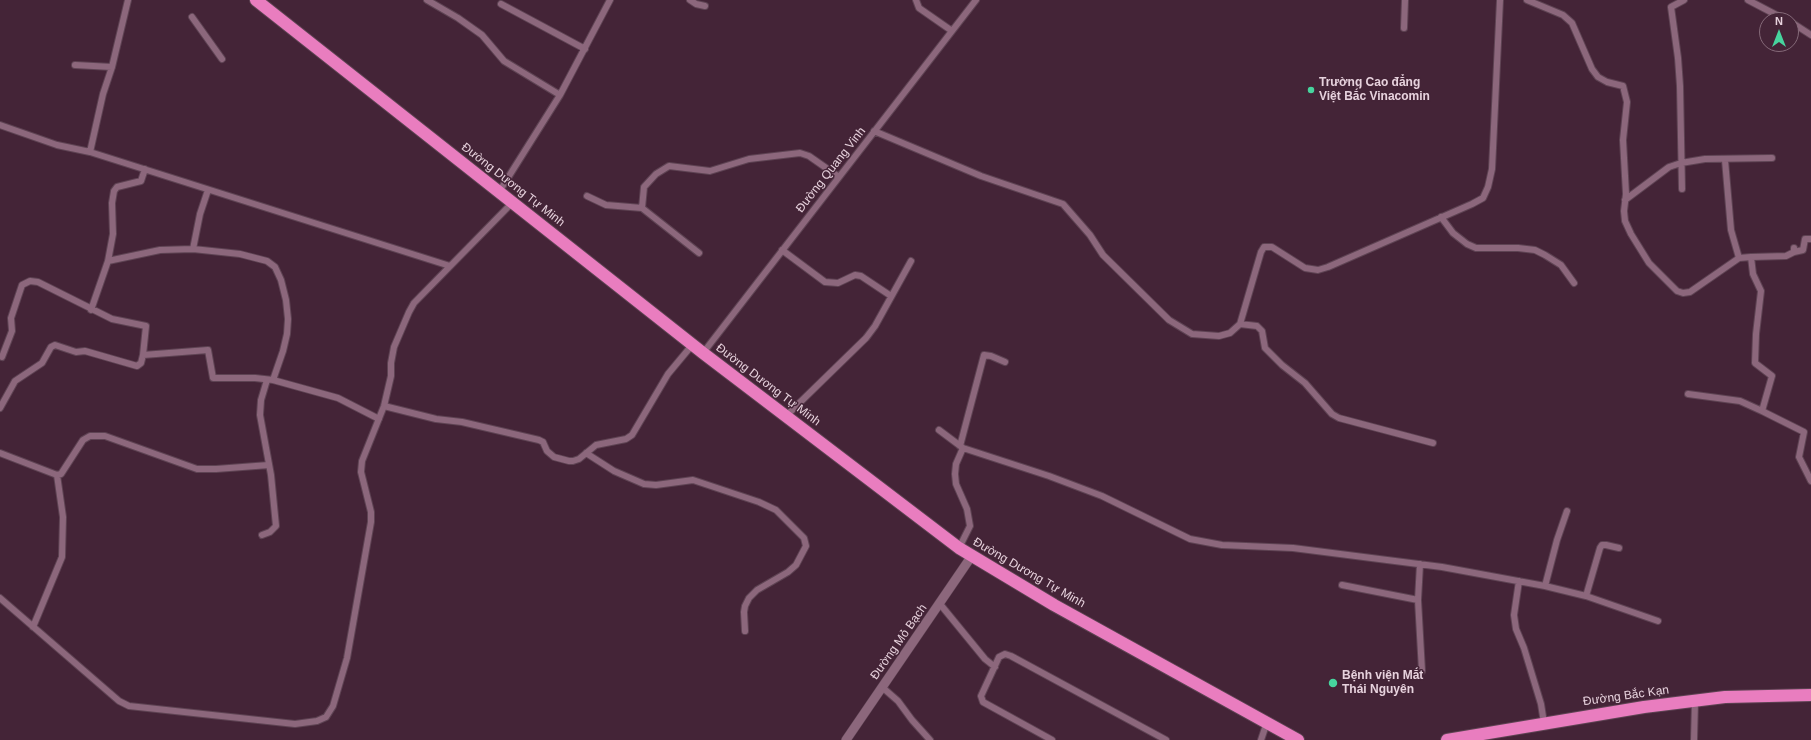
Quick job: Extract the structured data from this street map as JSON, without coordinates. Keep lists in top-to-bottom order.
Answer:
{
  "streets": {
    "highway": ["Đường Dương Tự Minh", "Đường Bắc Kạn"],
    "street": ["Đường Quang Vinh", "Đường Mỏ Bạch"]
  },
  "crossings": [
    ["Đường Quang Vinh", "Đường Dương Tự Minh"],
    ["Đường Dương Tự Minh", "Đường Mỏ Bạch"]
  ],
  "places": ["Trường Cao đẳng Việt Bắc Vinacomin", "Bệnh viện Mắt Thái Nguyên"],
  "north": "top"
}
